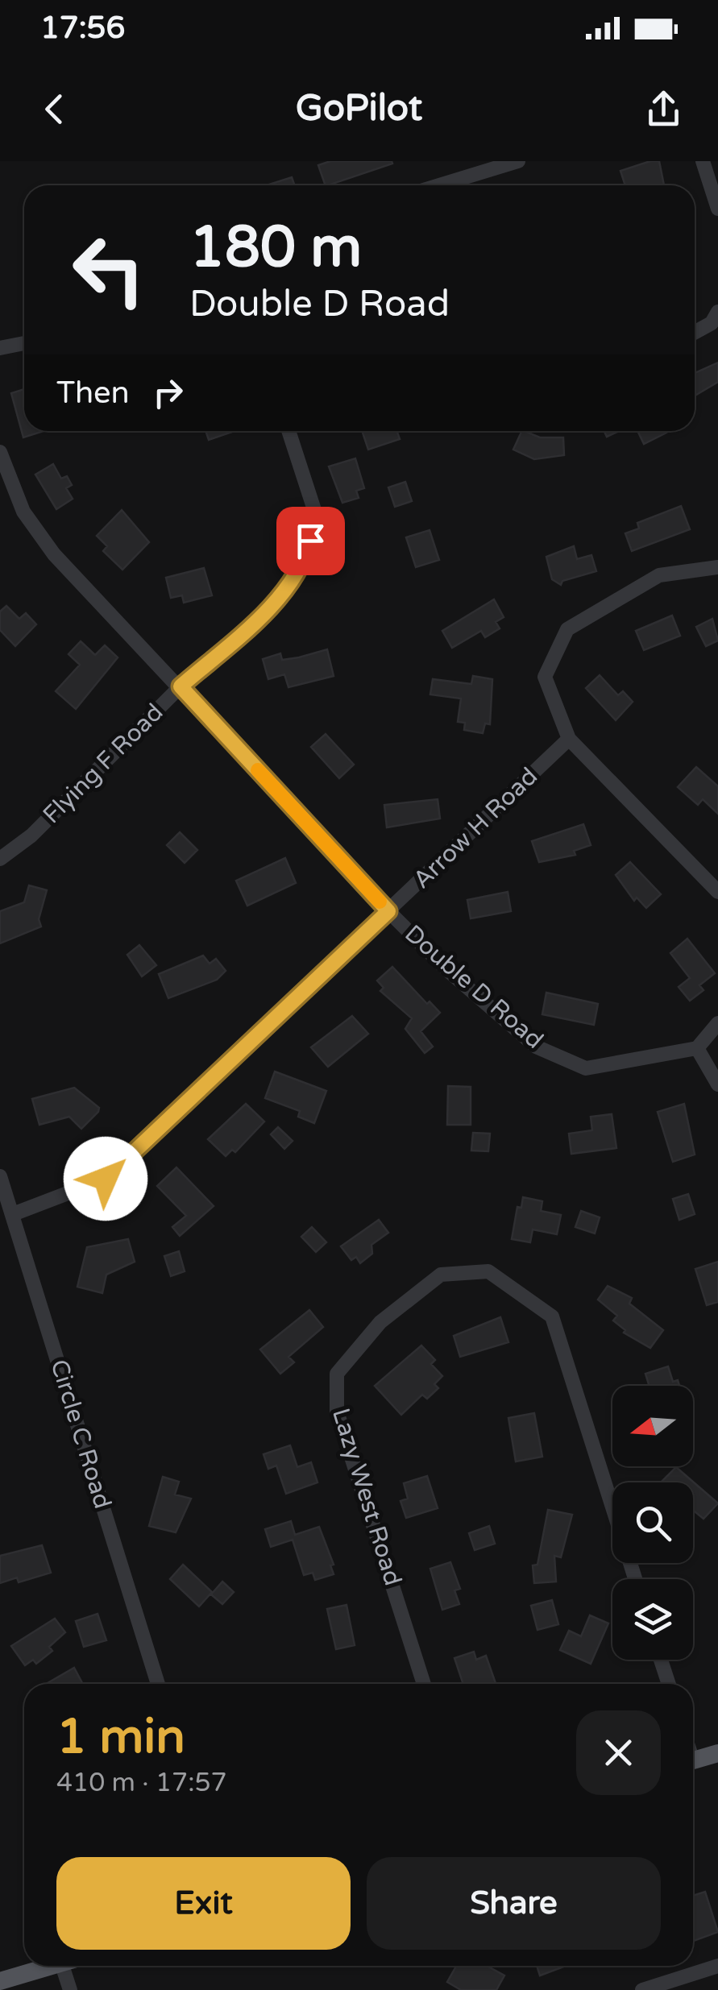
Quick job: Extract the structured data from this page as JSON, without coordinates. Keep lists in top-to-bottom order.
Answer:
{
  "streets": {
    "street": [
      "Flying F Road",
      "Arrow H Road",
      "Double D Road",
      "Circle C Road",
      "Lazy West Road"
    ]
  },
  "crossings": [
    ["Flying F Road", "Double D Road"],
    ["Arrow H Road", "Double D Road"],
    ["Arrow H Road", "Circle C Road"]
  ],
  "north": "left",
  "page": {
    "status": "17:56",
    "header": "GoPilot",
    "turn": ["180 m", "Double D Road"],
    "then": "Then",
    "heading": ["1 min", "410 m · 17:57"],
    "buttons": ["Exit", "Share"]
  }
}
